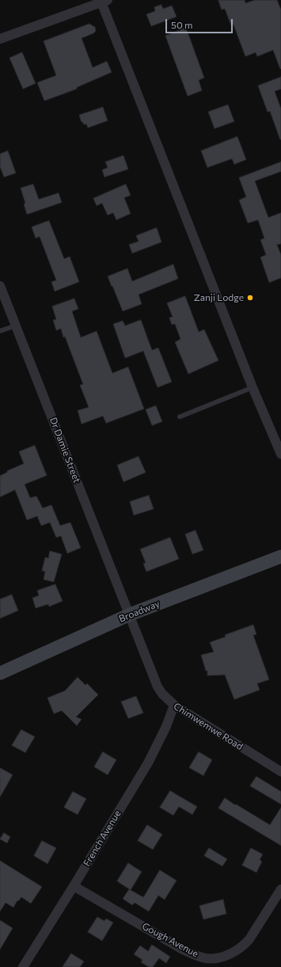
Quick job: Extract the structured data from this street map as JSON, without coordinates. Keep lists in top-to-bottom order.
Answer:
{
  "streets": {
    "main road": ["Broadway"],
    "street": [
      "Dr Damie Street",
      "Chimwemwe Road",
      "French Avenue",
      "Gough Avenue"
    ]
  },
  "crossings": [
    ["Dr Damie Street", "Broadway"],
    ["Dr Damie Street", "Chimwemwe Road"],
    ["Broadway", "Chimwemwe Road"],
    ["Chimwemwe Road", "French Avenue"],
    ["French Avenue", "Gough Avenue"]
  ],
  "places": ["Zanji Lodge"],
  "scale_bar": "50 m"
}
